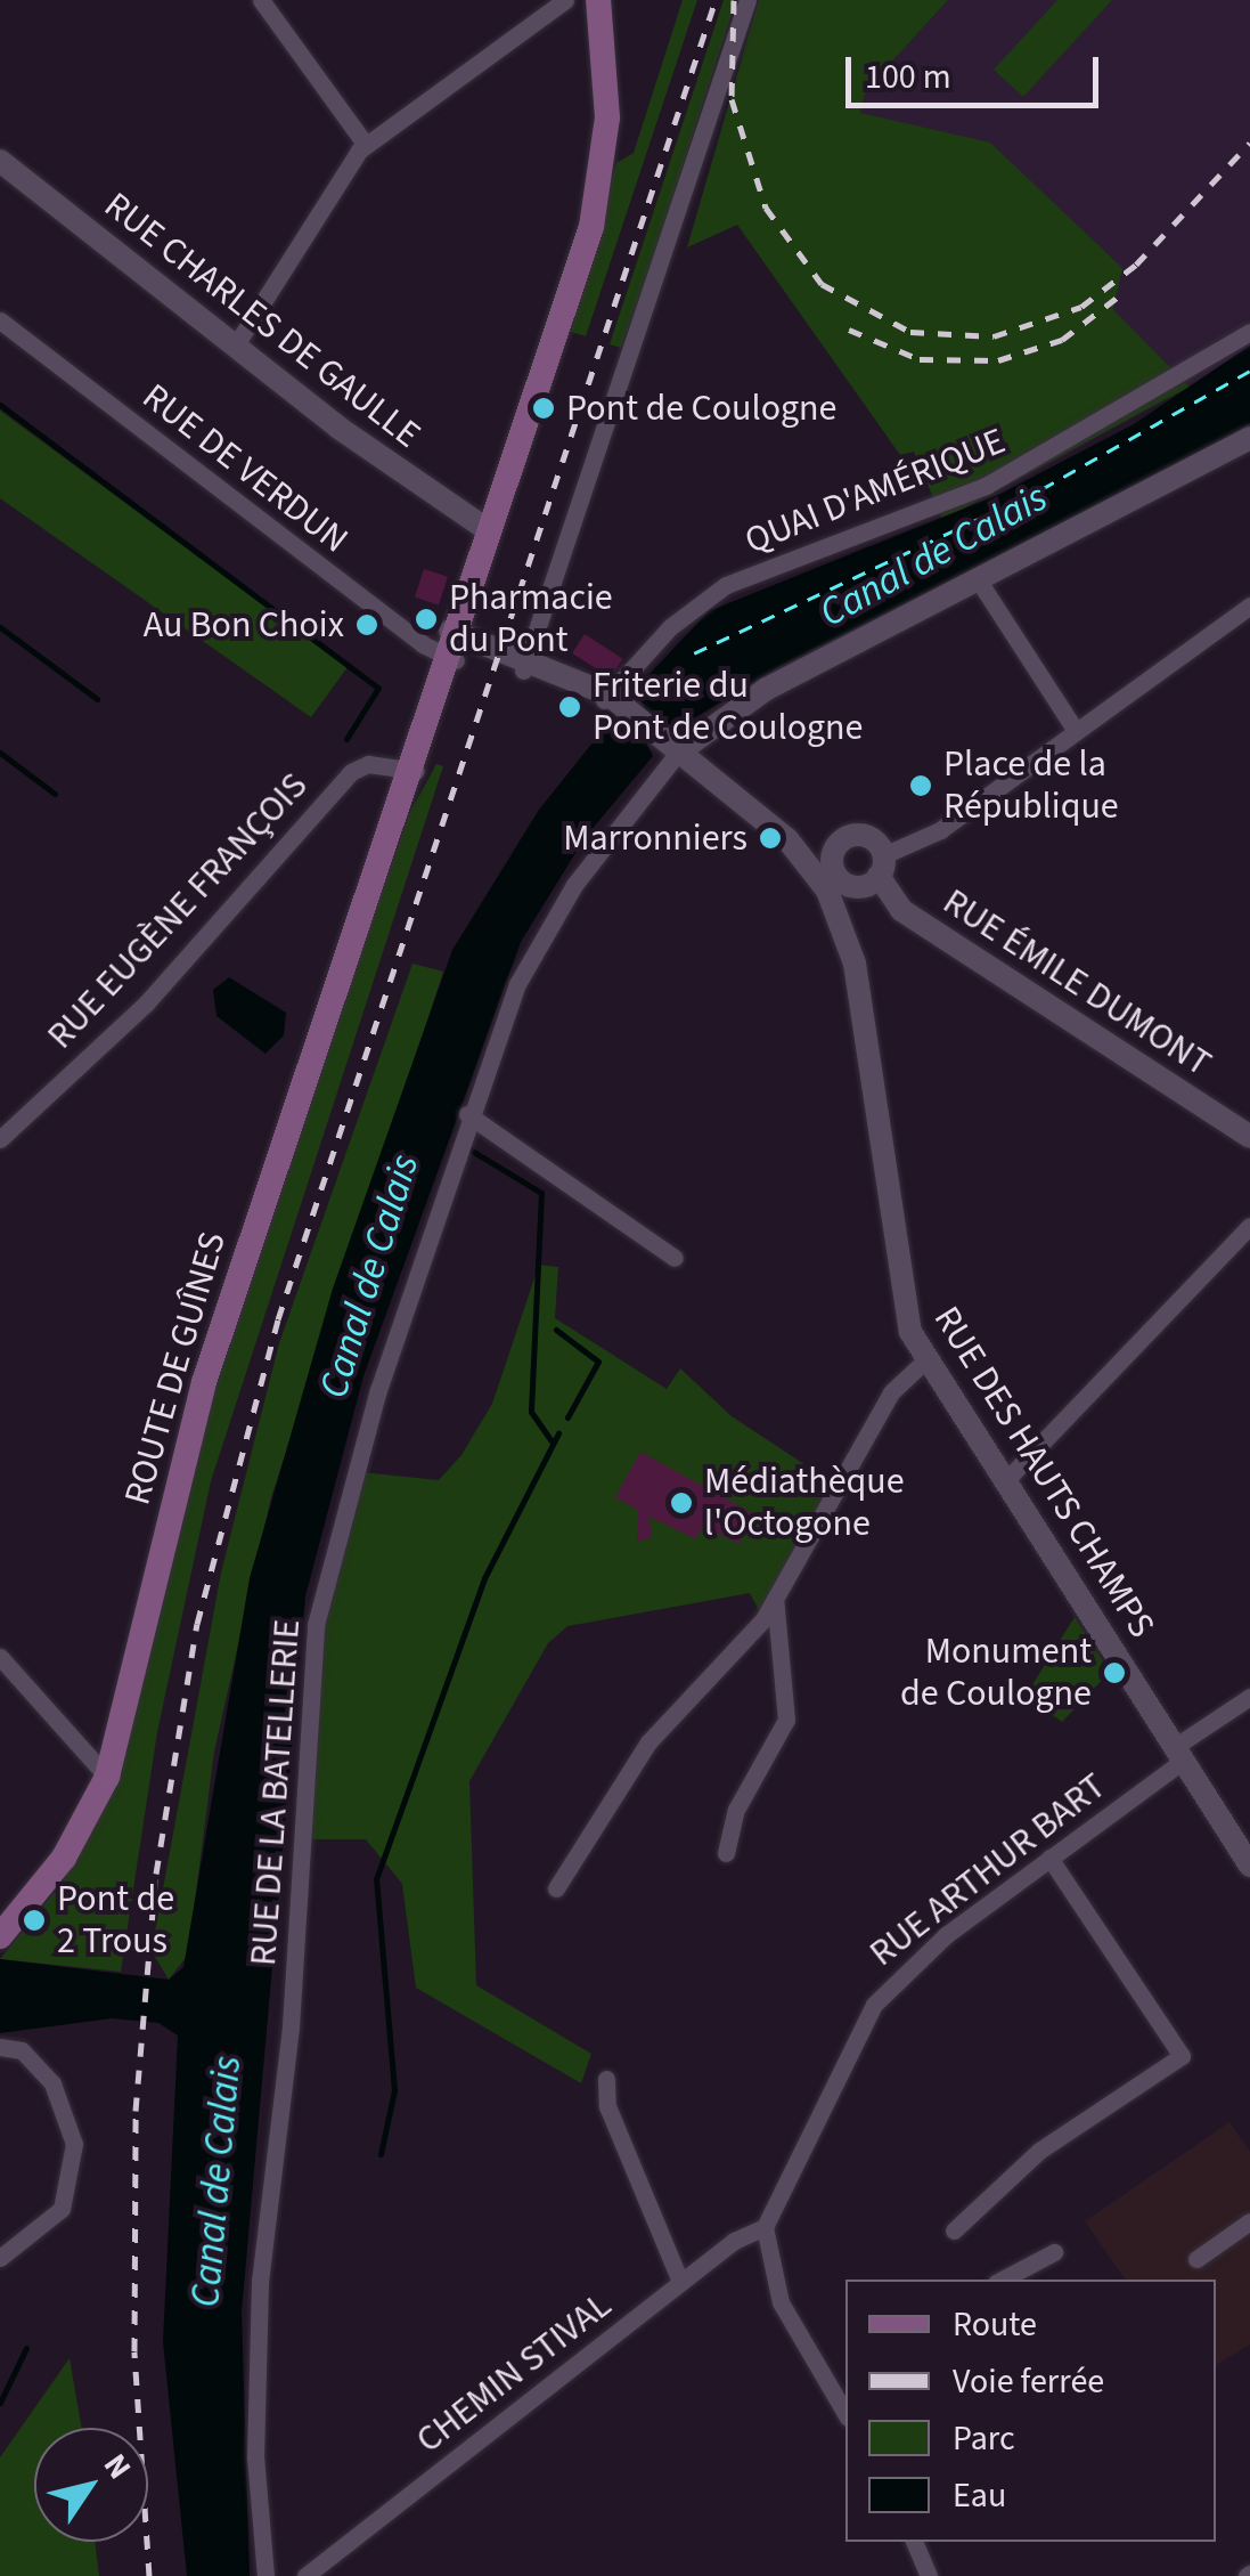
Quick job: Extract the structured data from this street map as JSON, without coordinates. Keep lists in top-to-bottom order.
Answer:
{
  "streets": {
    "main road": ["ROUTE DE GUÎNES"],
    "street": [
      "RUE CHARLES DE GAULLE",
      "RUE DE VERDUN",
      "QUAI D'AMÉRIQUE",
      "RUE EUGÈNE FRANÇOIS",
      "RUE ÉMILE DUMONT",
      "RUE DES HAUTS CHAMPS",
      "RUE DE LA BATELLERIE",
      "RUE ARTHUR BART",
      "CHEMIN STIVAL"
    ]
  },
  "crossings": [
    ["RUE DE VERDUN", "ROUTE DE GUÎNES"],
    ["RUE EUGÈNE FRANÇOIS", "ROUTE DE GUÎNES"],
    ["RUE DES HAUTS CHAMPS", "RUE DE LA BATELLERIE"],
    ["RUE DES HAUTS CHAMPS", "RUE ARTHUR BART"],
    ["RUE ARTHUR BART", "CHEMIN STIVAL"]
  ],
  "water": ["Canal de Calais"],
  "places": [
    "Pont de Coulogne",
    "Pharmacie du Pont",
    "Au Bon Choix",
    "Friterie du Pont de Coulogne",
    "Place de la République",
    "Marronniers",
    "Médiathèque l'Octogone",
    "Monument de Coulogne",
    "Pont de 2 Trous"
  ],
  "legend": [
    "Route",
    "Voie ferrée",
    "Parc",
    "Eau"
  ],
  "scale_bar": "100 m",
  "north": "top right"
}
